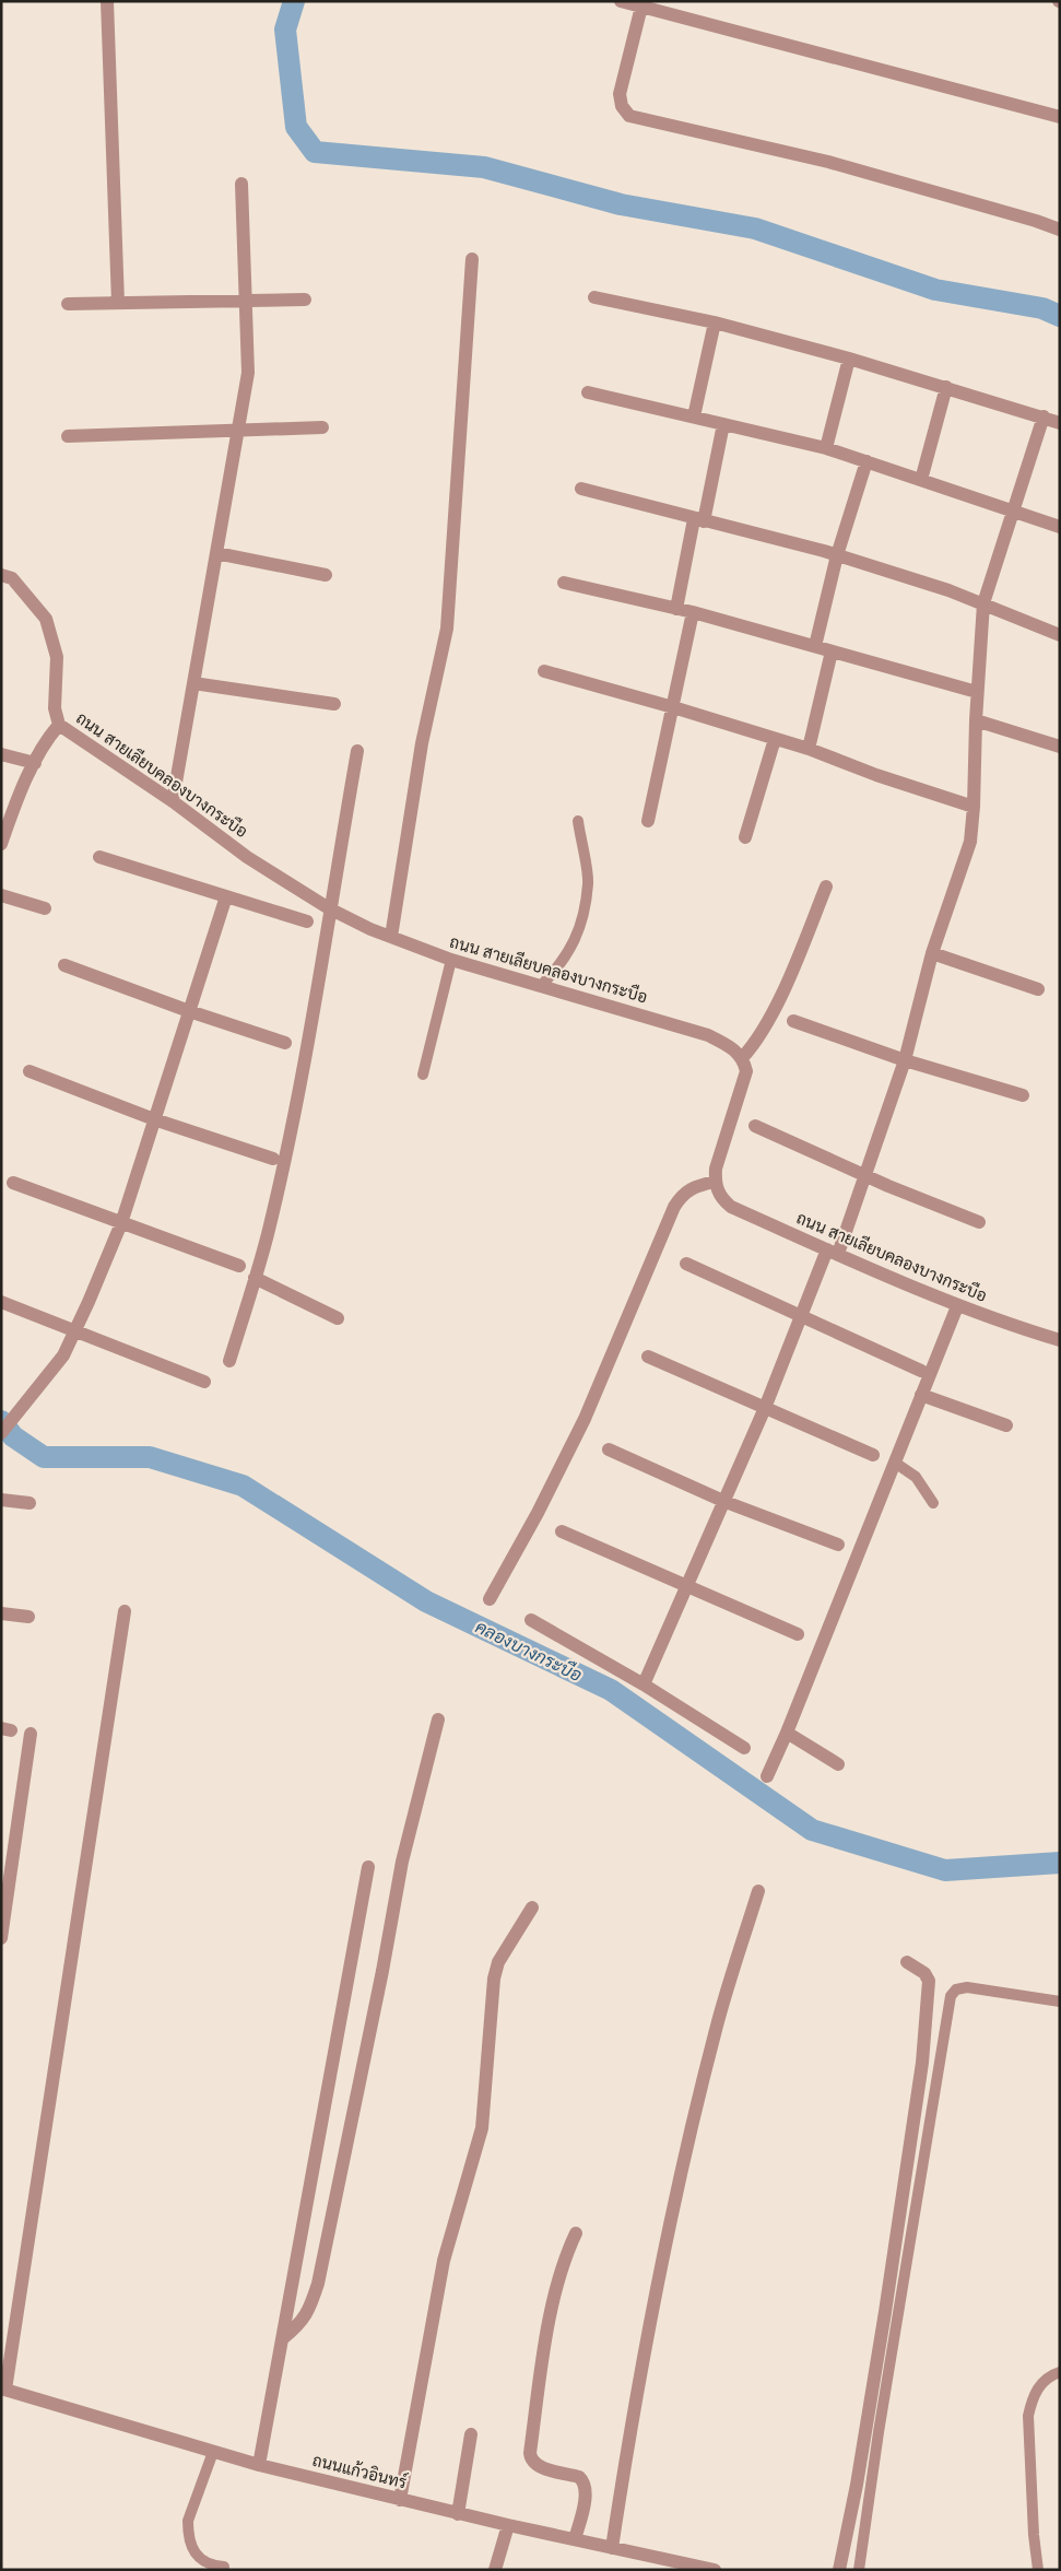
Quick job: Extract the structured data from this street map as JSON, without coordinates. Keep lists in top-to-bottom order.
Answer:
{
  "streets": {
    "street": ["ถนน สายเลียบคลองบางกระบือ", "ถนนแก้วอินทร์"]
  },
  "water": ["คลองบางกระบือ"]
}
